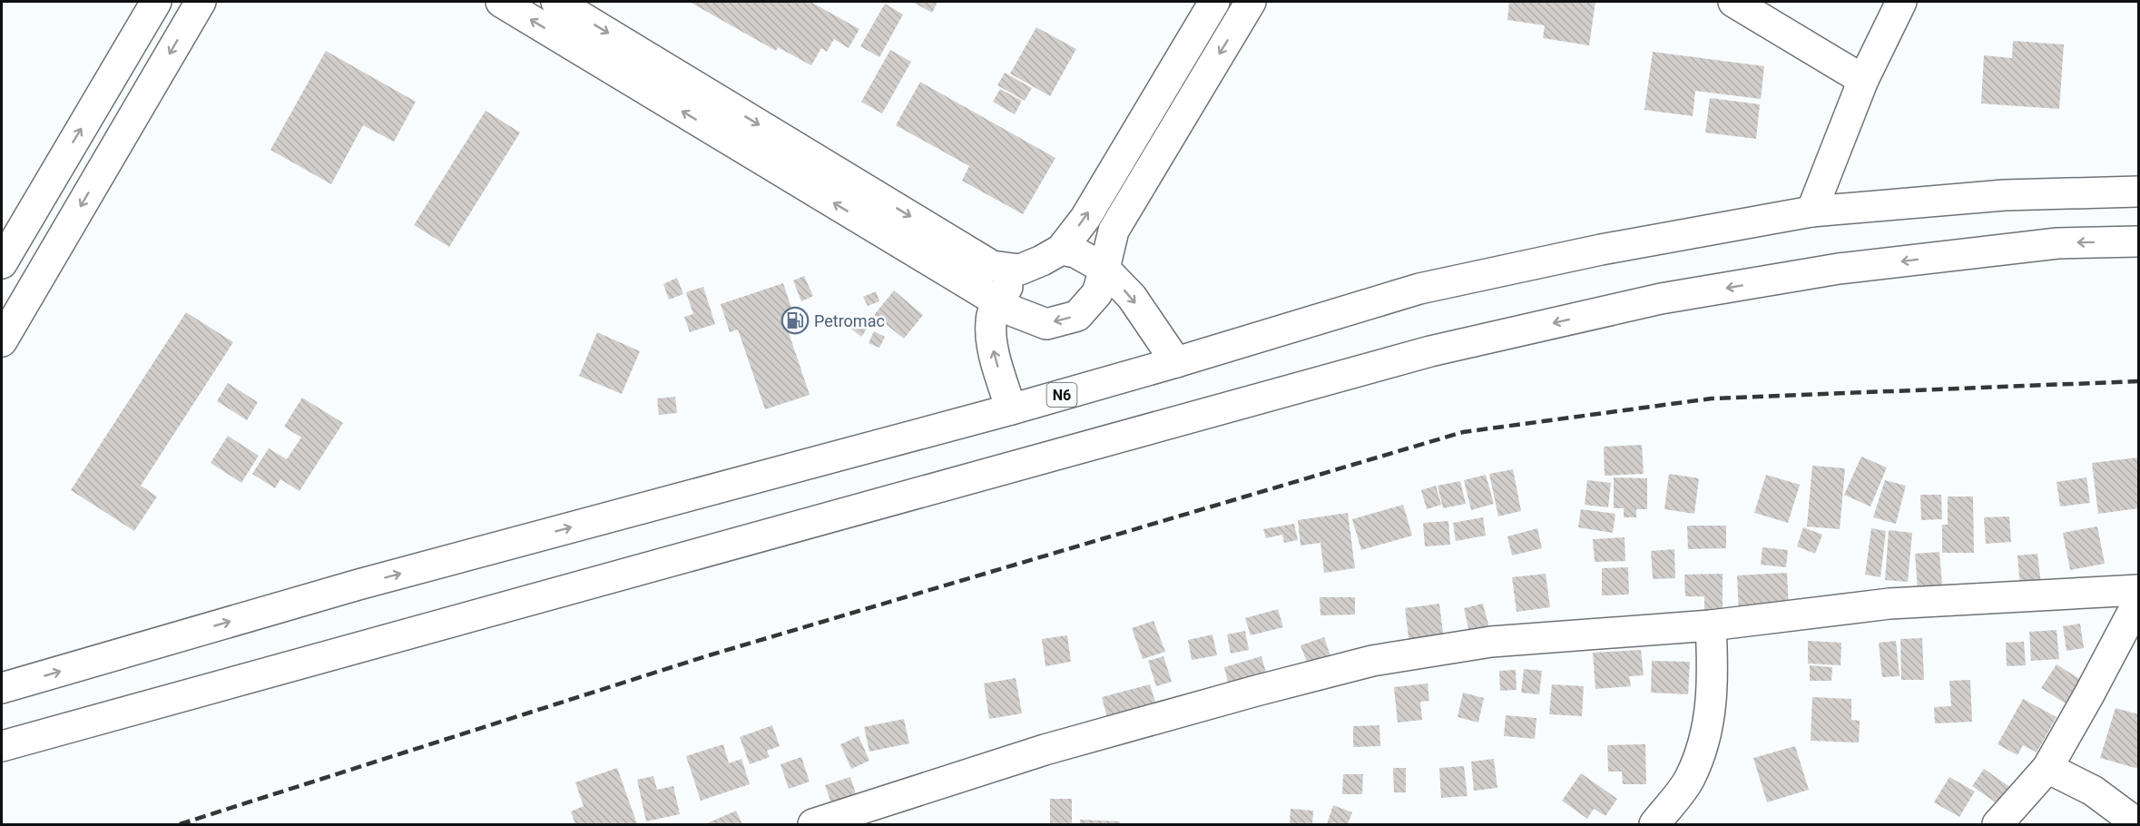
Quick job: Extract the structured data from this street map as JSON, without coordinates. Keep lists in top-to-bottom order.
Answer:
{
  "streets": {
    "main road": ["N6"]
  },
  "places": {
    "fuel station": ["Petromac"]
  }
}
